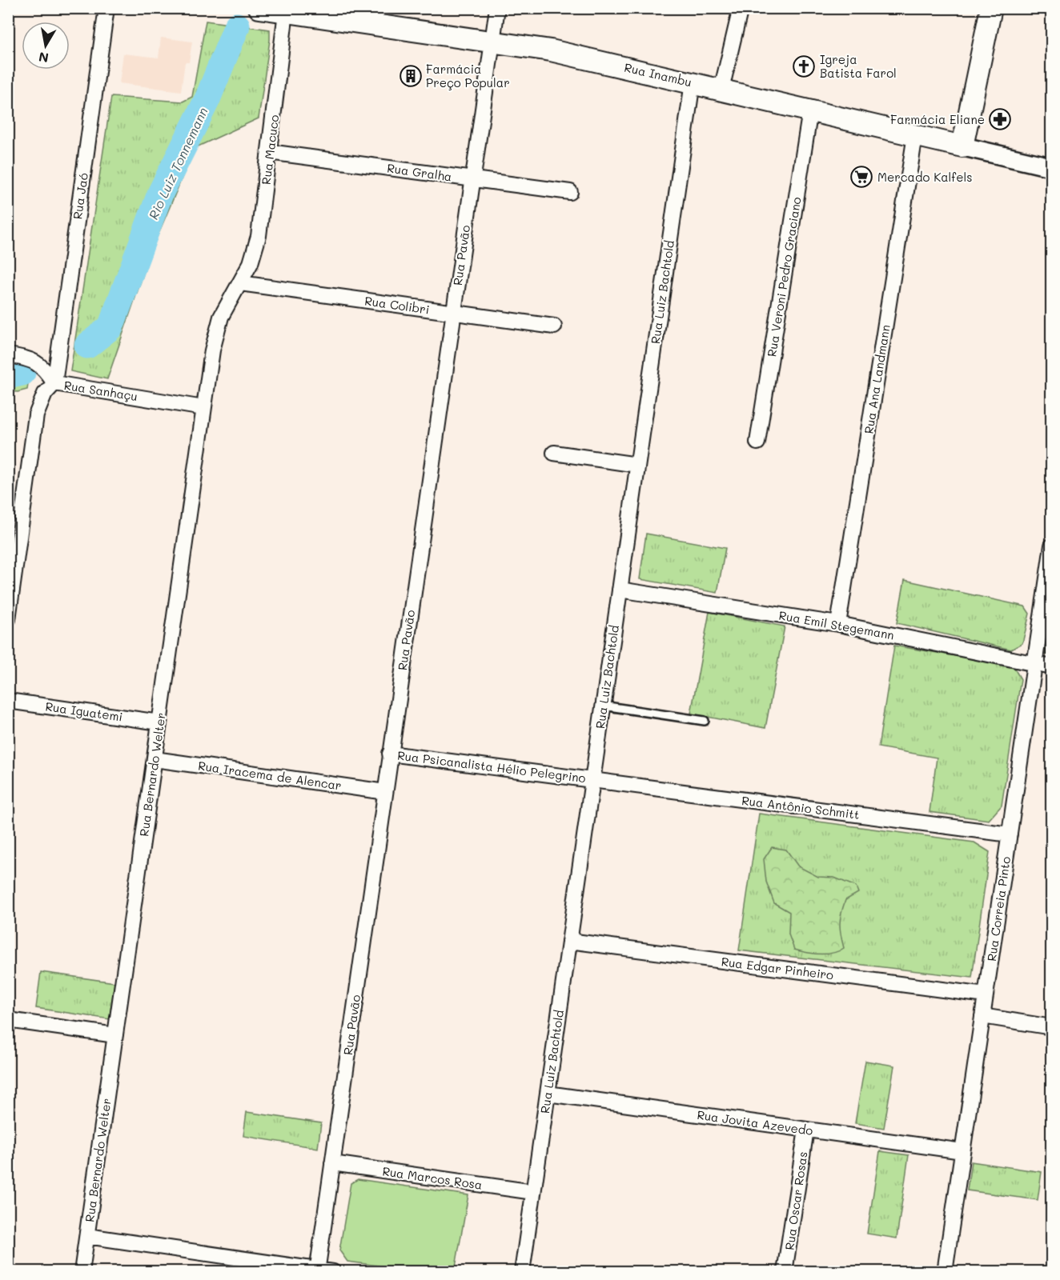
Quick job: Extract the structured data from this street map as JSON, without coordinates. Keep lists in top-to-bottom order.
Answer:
{
  "streets": {
    "main road": ["Rua Inambu"],
    "street": [
      "Rua Macuco",
      "Rua Gralha",
      "Rua Jaó",
      "Rua Pavão",
      "Rua Veroni Pedro Graciano",
      "Rua Luiz Bachtold",
      "Rua Colibri",
      "Rua Ana Landmann",
      "Rua Sanhaçu",
      "Rua Emil Stegemann",
      "Rua Iguatemi",
      "Rua Psicanalista Hélio Pelegrino",
      "Rua Bernardo Welter",
      "Rua Iracema de Alencar",
      "Rua Antônio Schmitt",
      "Rua Correia Pinto",
      "Rua Edgar Pinheiro",
      "Rua Jovita Azevedo",
      "Rua Marcos Rosa",
      "Rua Oscar Rosas"
    ]
  },
  "crossings": [
    ["Rua Inambu", "Rua Macuco"],
    ["Rua Inambu", "Rua Pavão"],
    ["Rua Inambu", "Rua Veroni Pedro Graciano"],
    ["Rua Inambu", "Rua Luiz Bachtold"],
    ["Rua Inambu", "Rua Ana Landmann"],
    ["Rua Macuco", "Rua Gralha"],
    ["Rua Macuco", "Rua Colibri"],
    ["Rua Macuco", "Rua Bernardo Welter"],
    ["Rua Gralha", "Rua Pavão"],
    ["Rua Jaó", "Rua Sanhaçu"],
    ["Rua Pavão", "Rua Colibri"],
    ["Rua Pavão", "Rua Psicanalista Hélio Pelegrino"],
    ["Rua Pavão", "Rua Iracema de Alencar"],
    ["Rua Pavão", "Rua Marcos Rosa"],
    ["Rua Luiz Bachtold", "Rua Emil Stegemann"],
    ["Rua Luiz Bachtold", "Rua Psicanalista Hélio Pelegrino"],
    ["Rua Luiz Bachtold", "Rua Antônio Schmitt"],
    ["Rua Luiz Bachtold", "Rua Edgar Pinheiro"],
    ["Rua Luiz Bachtold", "Rua Jovita Azevedo"],
    ["Rua Luiz Bachtold", "Rua Marcos Rosa"],
    ["Rua Colibri", "Rua Bernardo Welter"],
    ["Rua Ana Landmann", "Rua Emil Stegemann"],
    ["Rua Sanhaçu", "Rua Bernardo Welter"],
    ["Rua Emil Stegemann", "Rua Correia Pinto"],
    ["Rua Iguatemi", "Rua Bernardo Welter"],
    ["Rua Psicanalista Hélio Pelegrino", "Rua Antônio Schmitt"],
    ["Rua Bernardo Welter", "Rua Iracema de Alencar"],
    ["Rua Antônio Schmitt", "Rua Correia Pinto"],
    ["Rua Correia Pinto", "Rua Edgar Pinheiro"],
    ["Rua Correia Pinto", "Rua Jovita Azevedo"],
    ["Rua Jovita Azevedo", "Rua Oscar Rosas"]
  ],
  "water": ["Rio Luiz Tonnemann"],
  "places": {
    "church": ["Igreja Batista Farol"],
    "building": ["Farmácia Preço Popular"],
    "pharmacy": ["Farmácia Eliane"],
    "supermarket": ["Mercado Kalfels"]
  },
  "north": "bottom"
}
